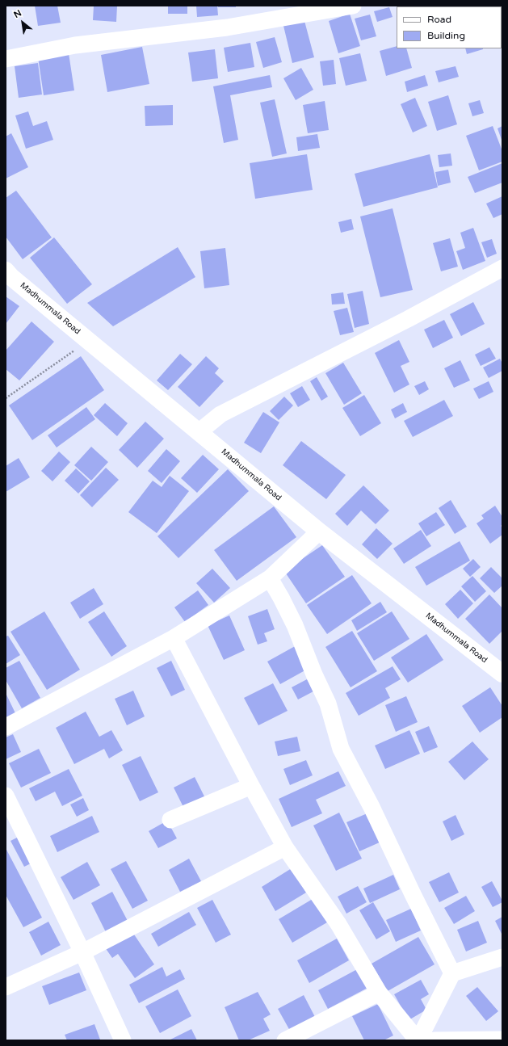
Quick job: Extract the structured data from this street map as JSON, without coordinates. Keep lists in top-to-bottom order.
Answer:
{
  "streets": {
    "street": ["Madhummala Road"]
  },
  "legend": ["Road", "Building"],
  "north": "top left"
}
